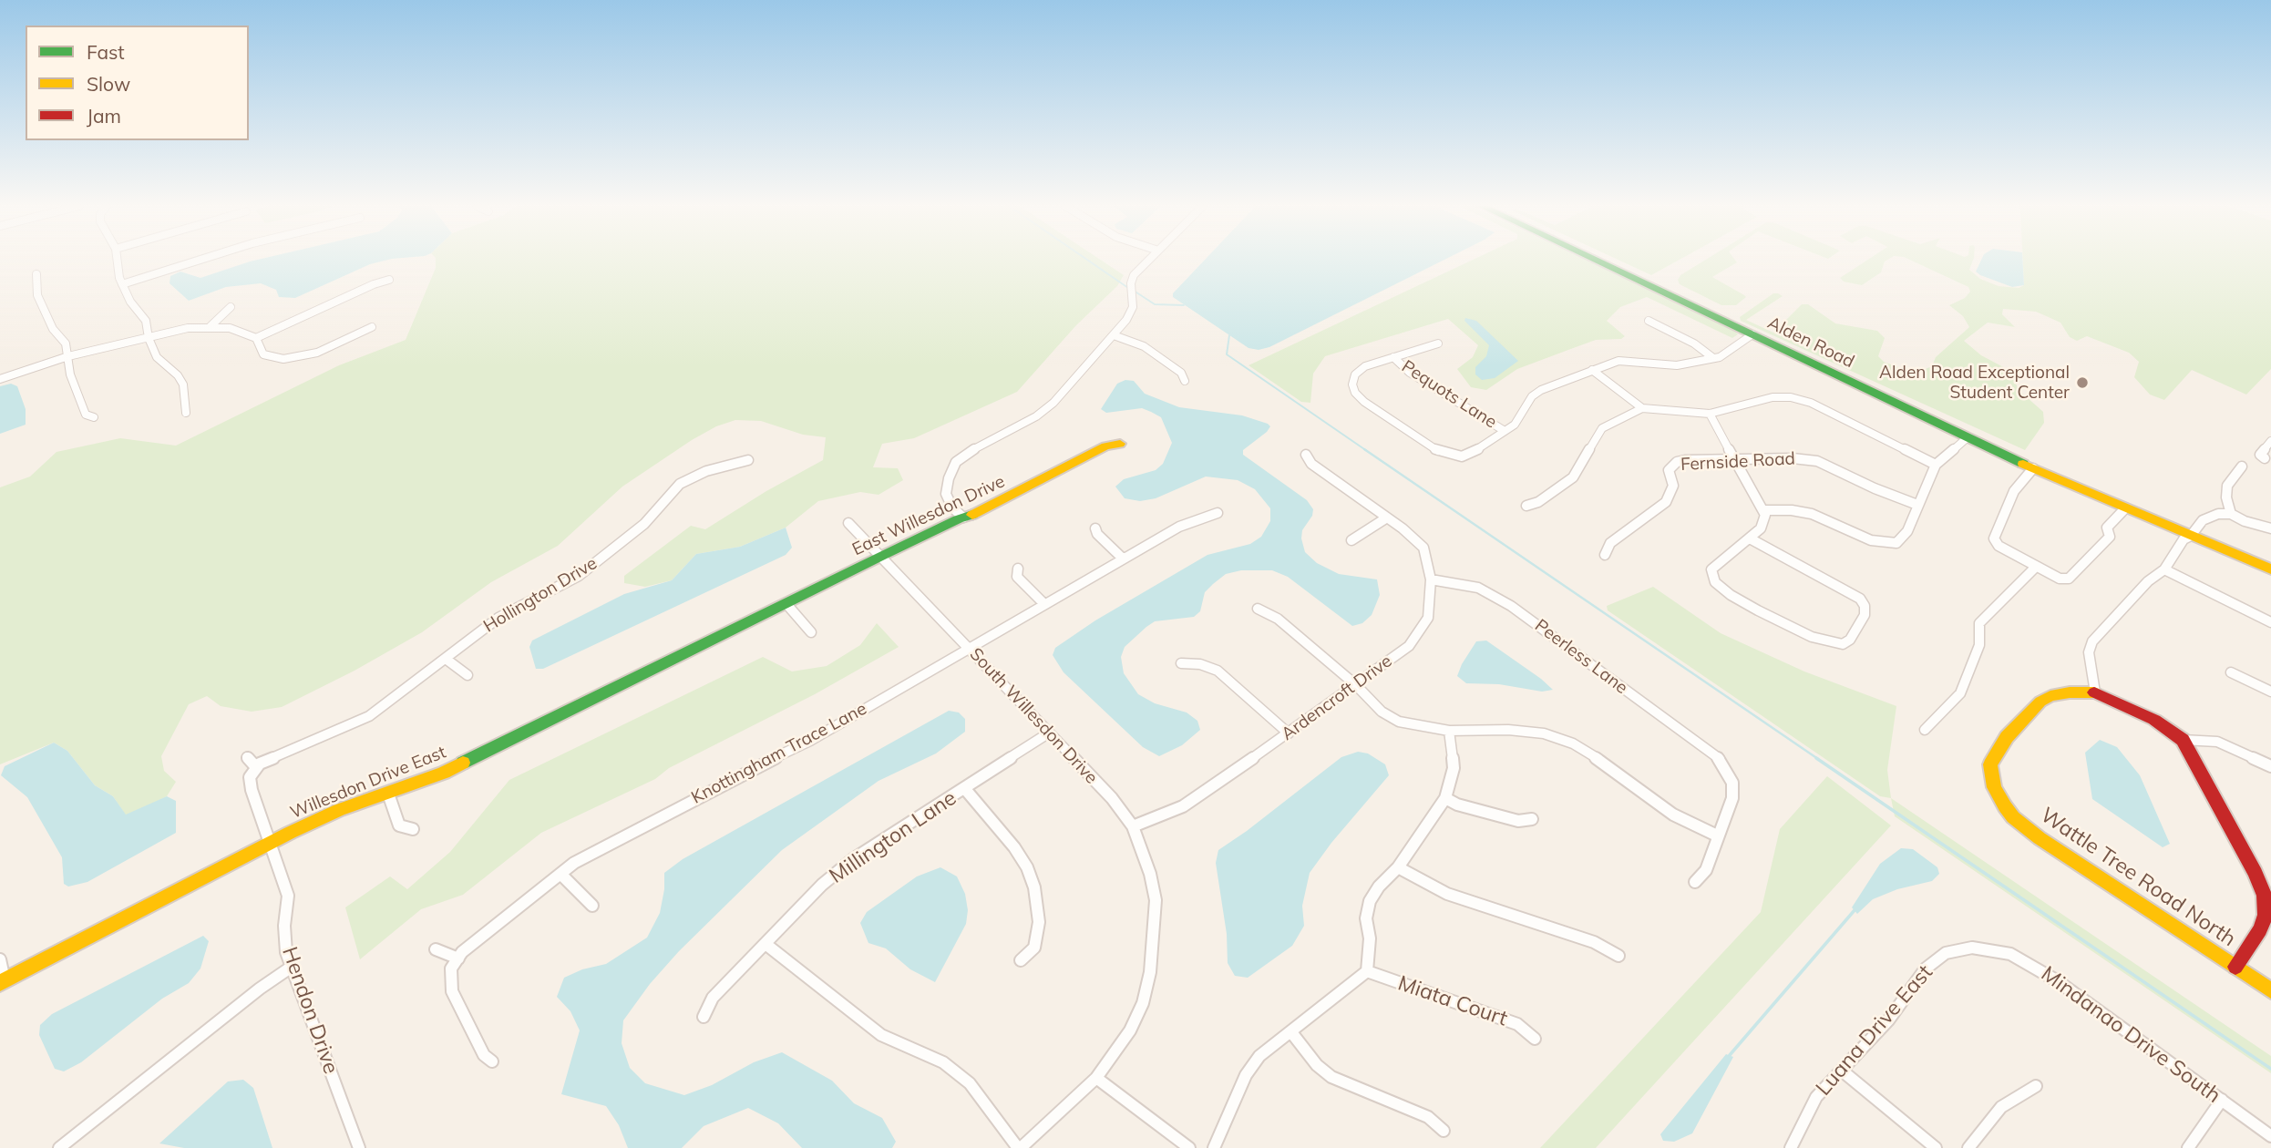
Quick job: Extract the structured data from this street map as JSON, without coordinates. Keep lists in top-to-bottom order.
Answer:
{
  "streets": {
    "street": [
      "Alden Road",
      "Pequots Lane",
      "Fernside Road",
      "East Willesdon Drive",
      "Hollington Drive",
      "Peerless Lane",
      "Ardencroft Drive",
      "South Willesdon Drive",
      "Knottingham Trace Lane",
      "Willesdon Drive East",
      "Millington Lane",
      "Wattle Tree Road North",
      "Miata Court",
      "Hendon Drive",
      "Luana Drive East",
      "Mindanao Drive South"
    ]
  },
  "crossings": [
    ["East Willesdon Drive", "South Willesdon Drive"],
    ["East Willesdon Drive", "Willesdon Drive East"],
    ["Hollington Drive", "Hendon Drive"],
    ["Peerless Lane", "Ardencroft Drive"],
    ["Ardencroft Drive", "South Willesdon Drive"],
    ["South Willesdon Drive", "Knottingham Trace Lane"],
    ["South Willesdon Drive", "Millington Lane"],
    ["Willesdon Drive East", "Hendon Drive"],
    ["Luana Drive East", "Mindanao Drive South"]
  ],
  "places": ["Alden Road Exceptional Student Center"],
  "legend": ["Fast", "Slow", "Jam"]
}
